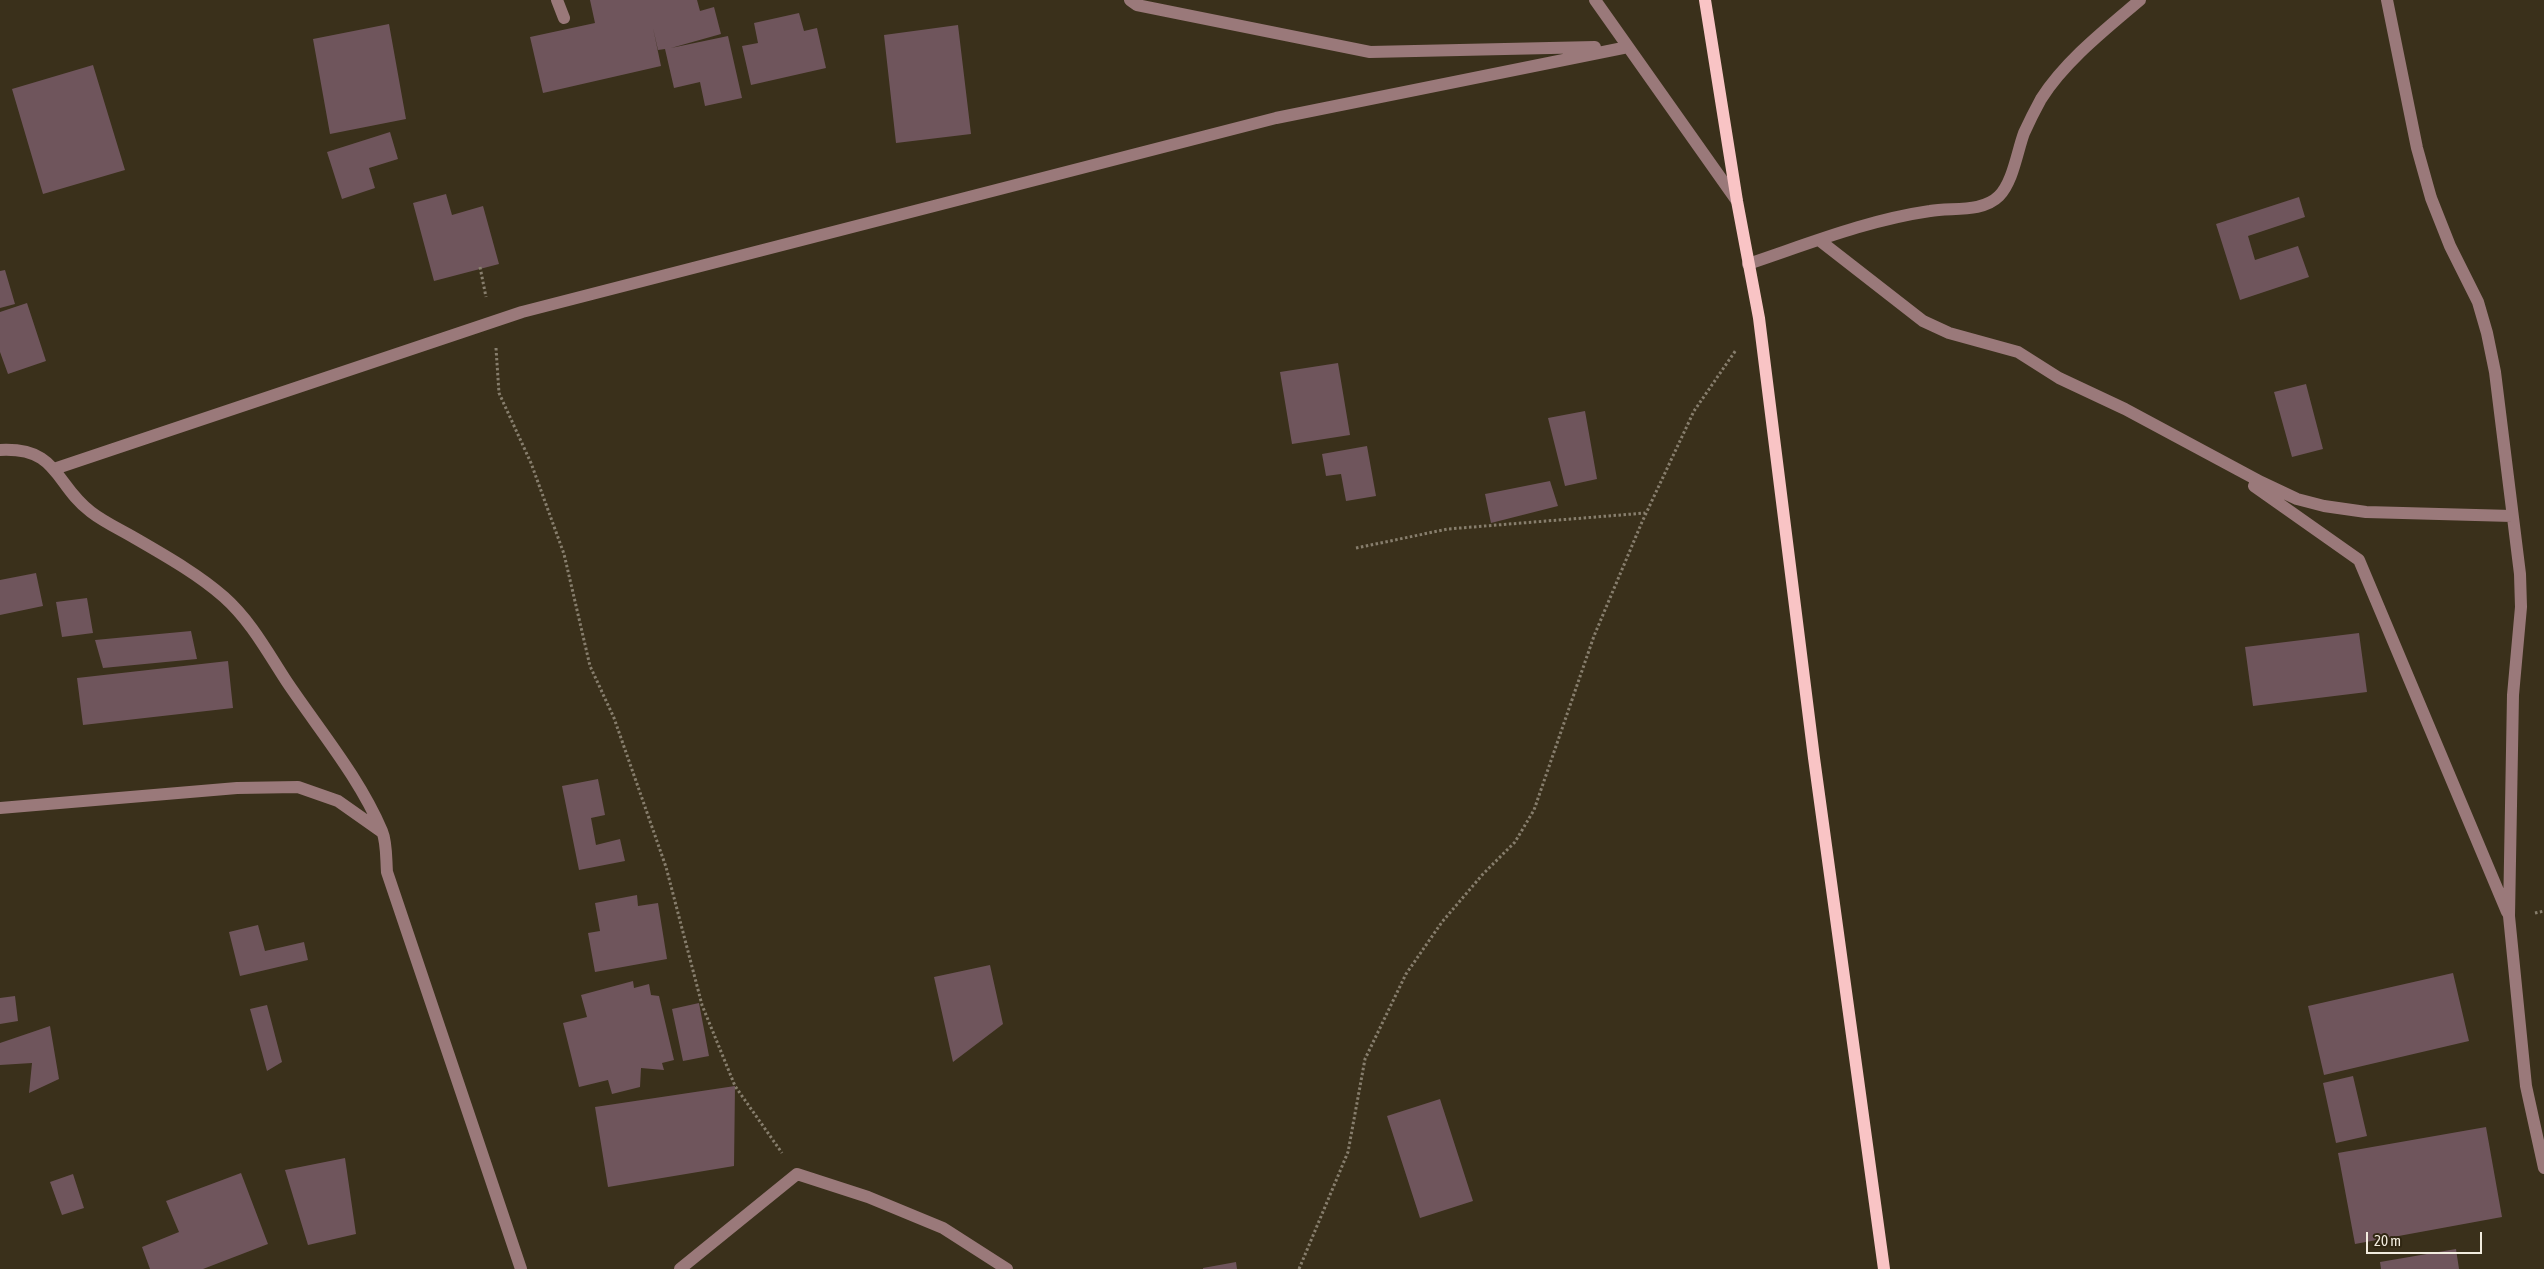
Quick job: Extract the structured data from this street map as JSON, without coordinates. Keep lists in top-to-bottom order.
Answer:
{
  "scale_bar": "20 m"
}
